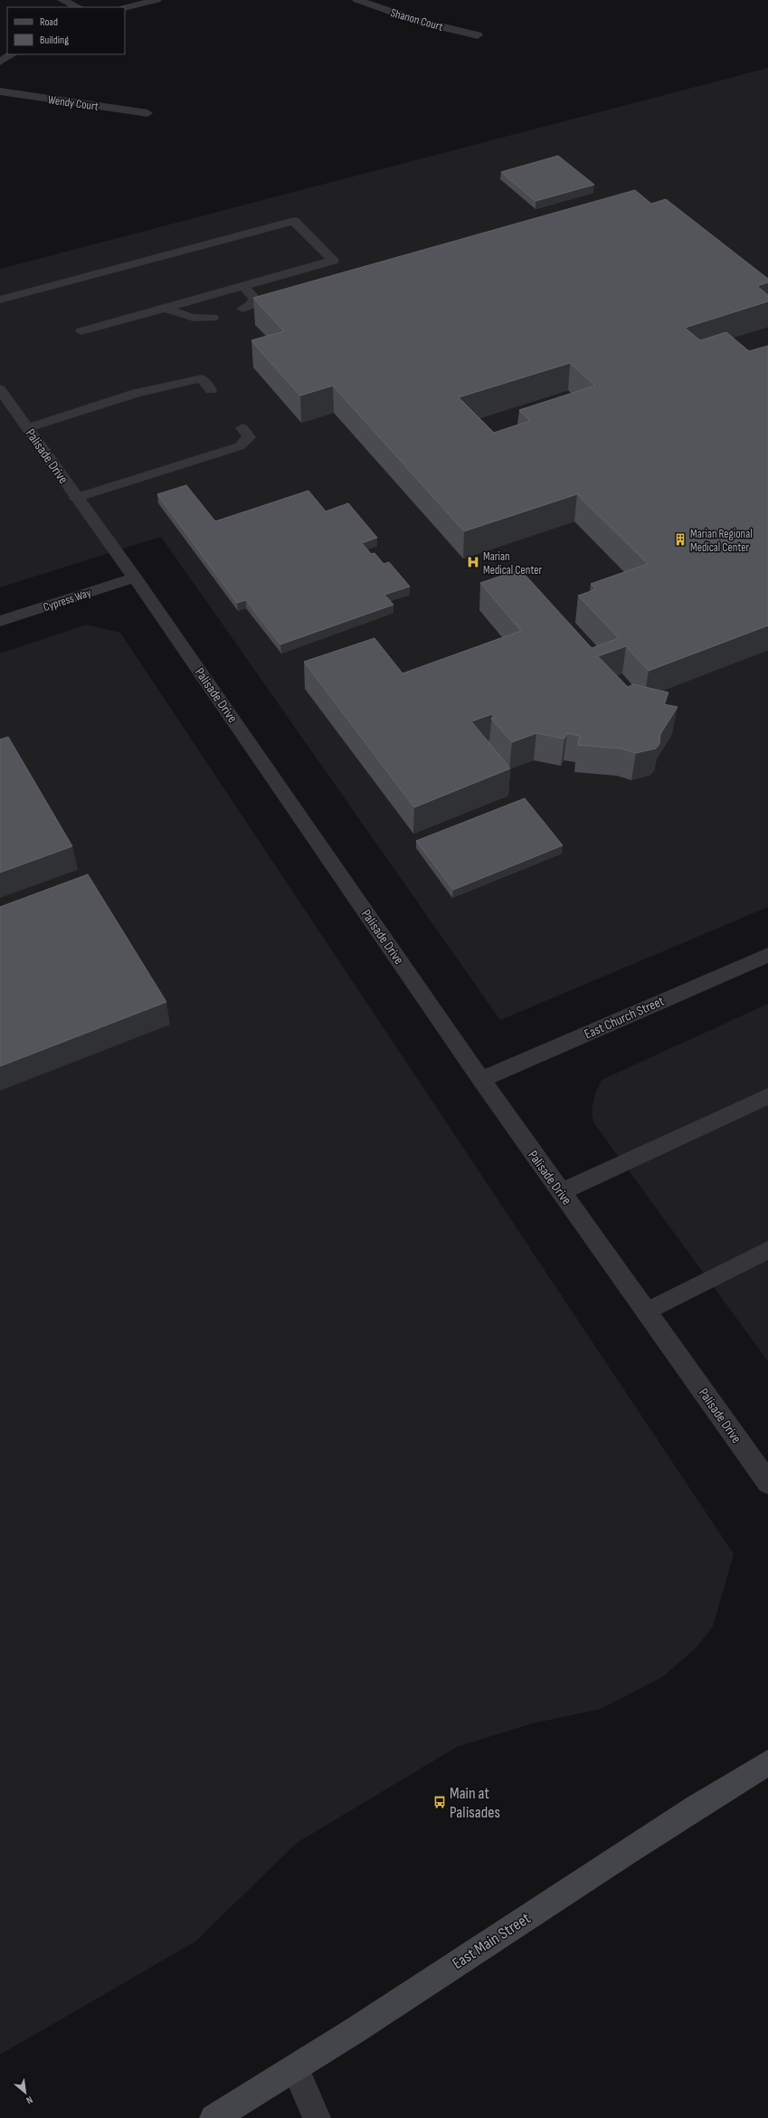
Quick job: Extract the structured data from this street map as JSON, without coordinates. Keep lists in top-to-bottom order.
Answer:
{
  "streets": {
    "street": [
      "Shanon Court",
      "Wendy Court",
      "Palisade Drive",
      "Cypress Way",
      "East Church Street",
      "East Main Street"
    ]
  },
  "crossings": [
    ["Palisade Drive", "Cypress Way"],
    ["Palisade Drive", "East Church Street"]
  ],
  "places": {
    "building": ["Marian Regional Medical Center"],
    "hospital": ["Marian Medical Center"],
    "bus stop": ["Main at Palisades"]
  },
  "legend": ["Road", "Building"],
  "north": "bottom right"
}
